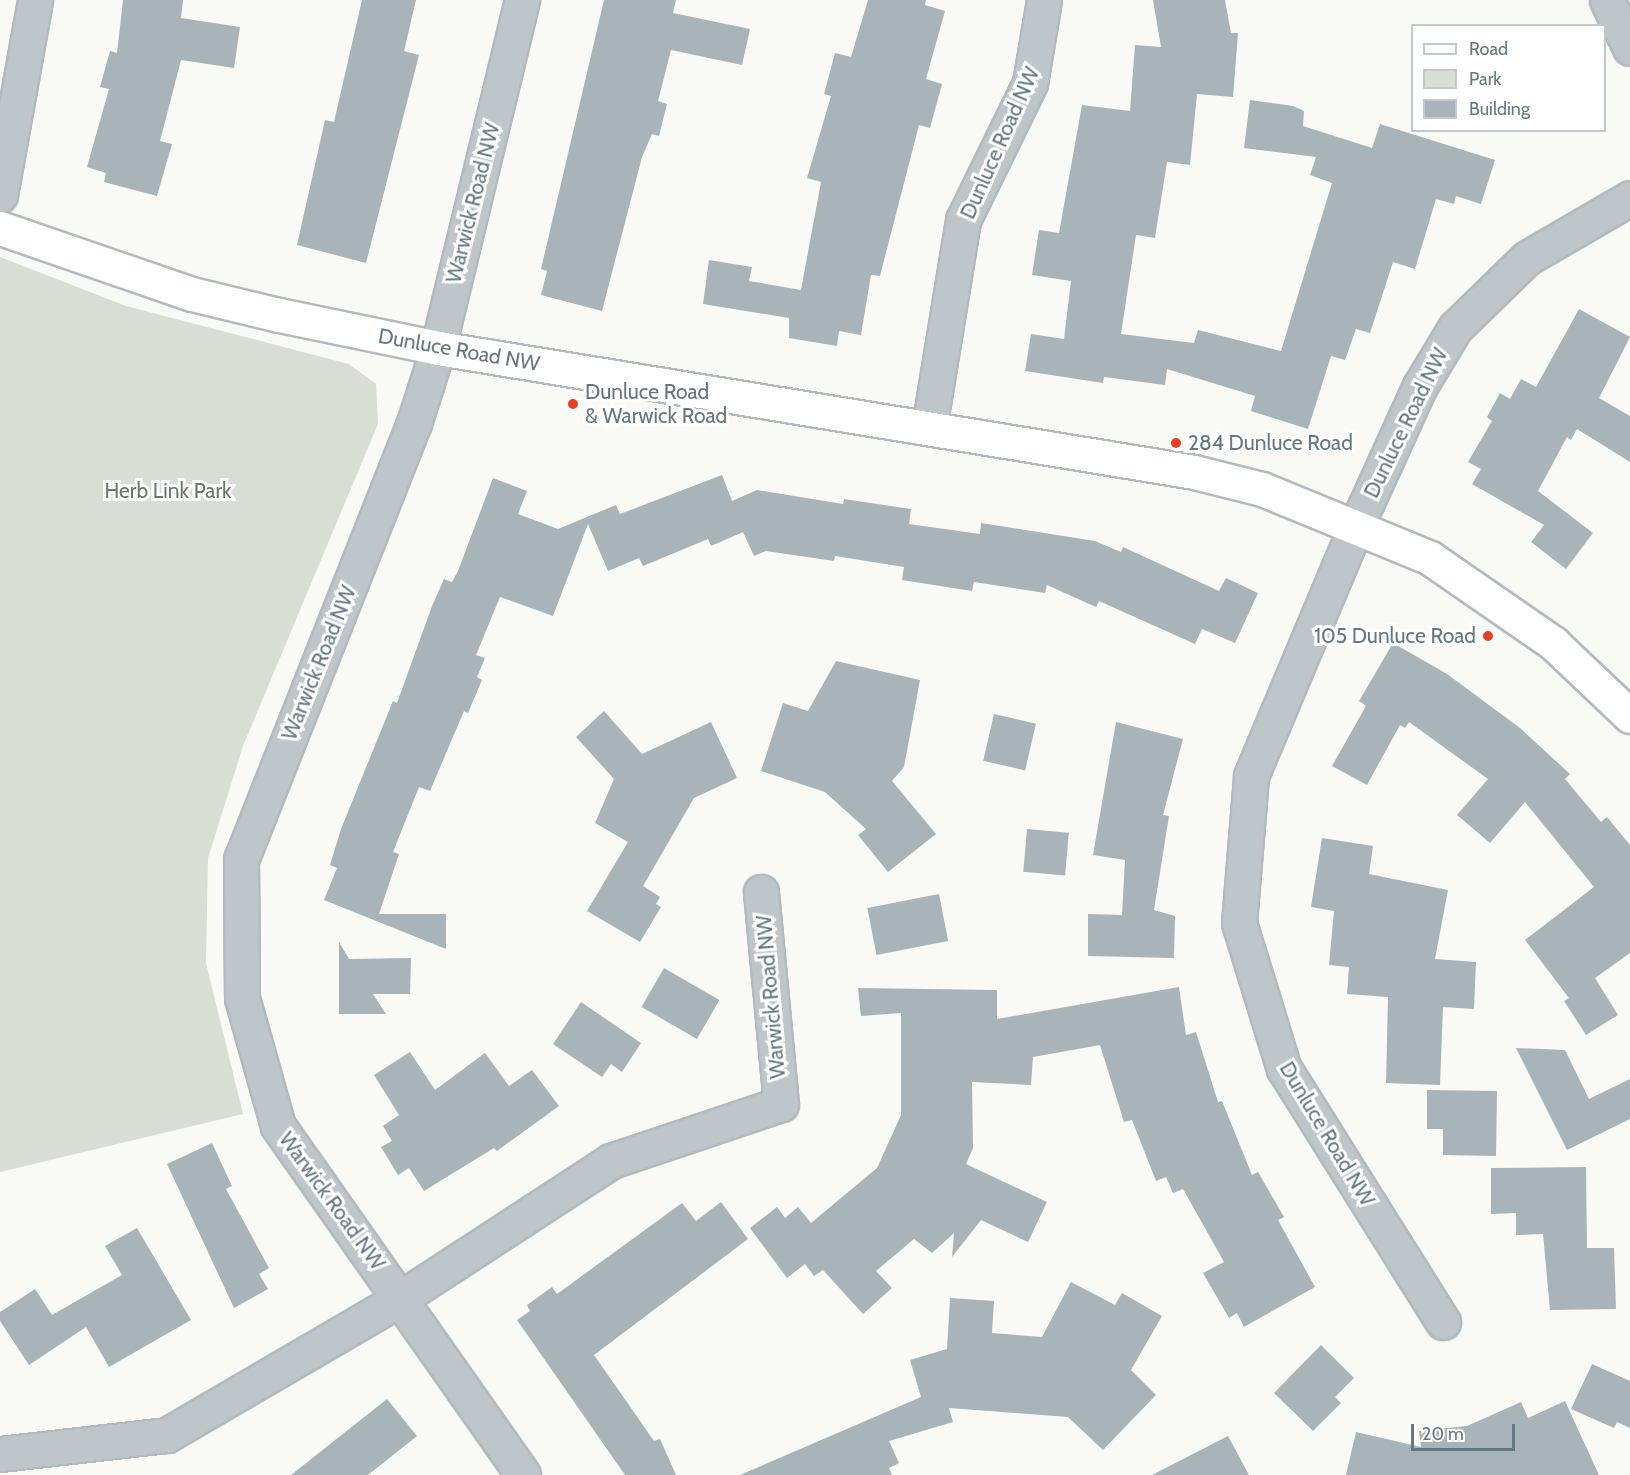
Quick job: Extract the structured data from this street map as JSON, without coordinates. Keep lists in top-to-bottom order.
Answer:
{
  "streets": {
    "street": ["Dunluce Road NW", "Warwick Road NW"]
  },
  "crossings": [
    ["Dunluce Road NW", "Warwick Road NW"]
  ],
  "parks": ["Herb Link Park"],
  "places": ["Dunluce Road & Warwick Road", "284 Dunluce Road", "105 Dunluce Road"],
  "legend": ["Road", "Park", "Building"],
  "scale_bar": "20 m"
}
